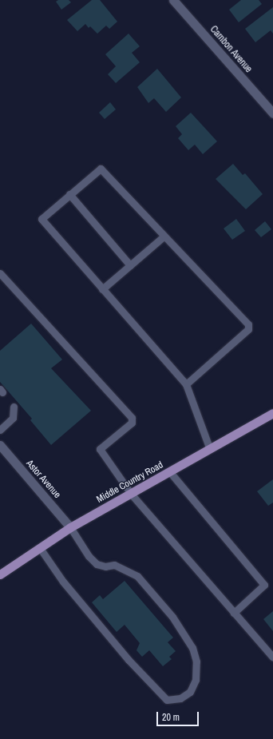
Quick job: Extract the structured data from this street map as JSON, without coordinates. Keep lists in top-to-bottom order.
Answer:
{
  "streets": {
    "main road": ["Middle Country Road"],
    "street": ["Cambon Avenue", "Astor Avenue"]
  },
  "crossings": [
    ["Astor Avenue", "Middle Country Road"]
  ],
  "scale_bar": "20 m"
}
